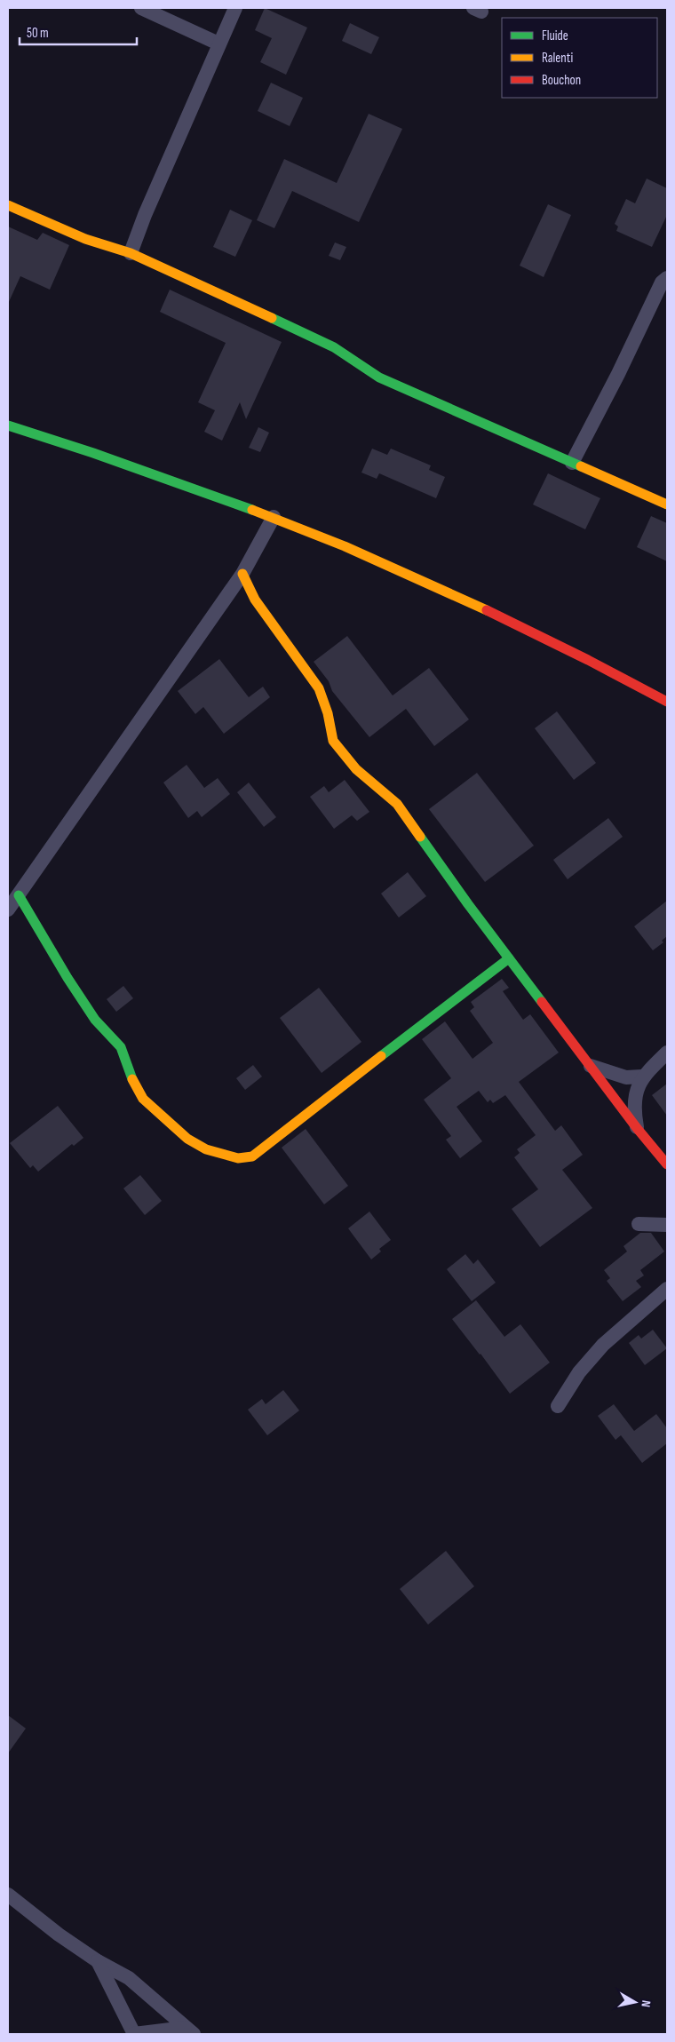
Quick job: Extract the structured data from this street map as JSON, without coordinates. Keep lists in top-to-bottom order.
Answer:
{
  "legend": ["Fluide", "Ralenti", "Bouchon"],
  "scale_bar": "50 m",
  "north": "right"
}
